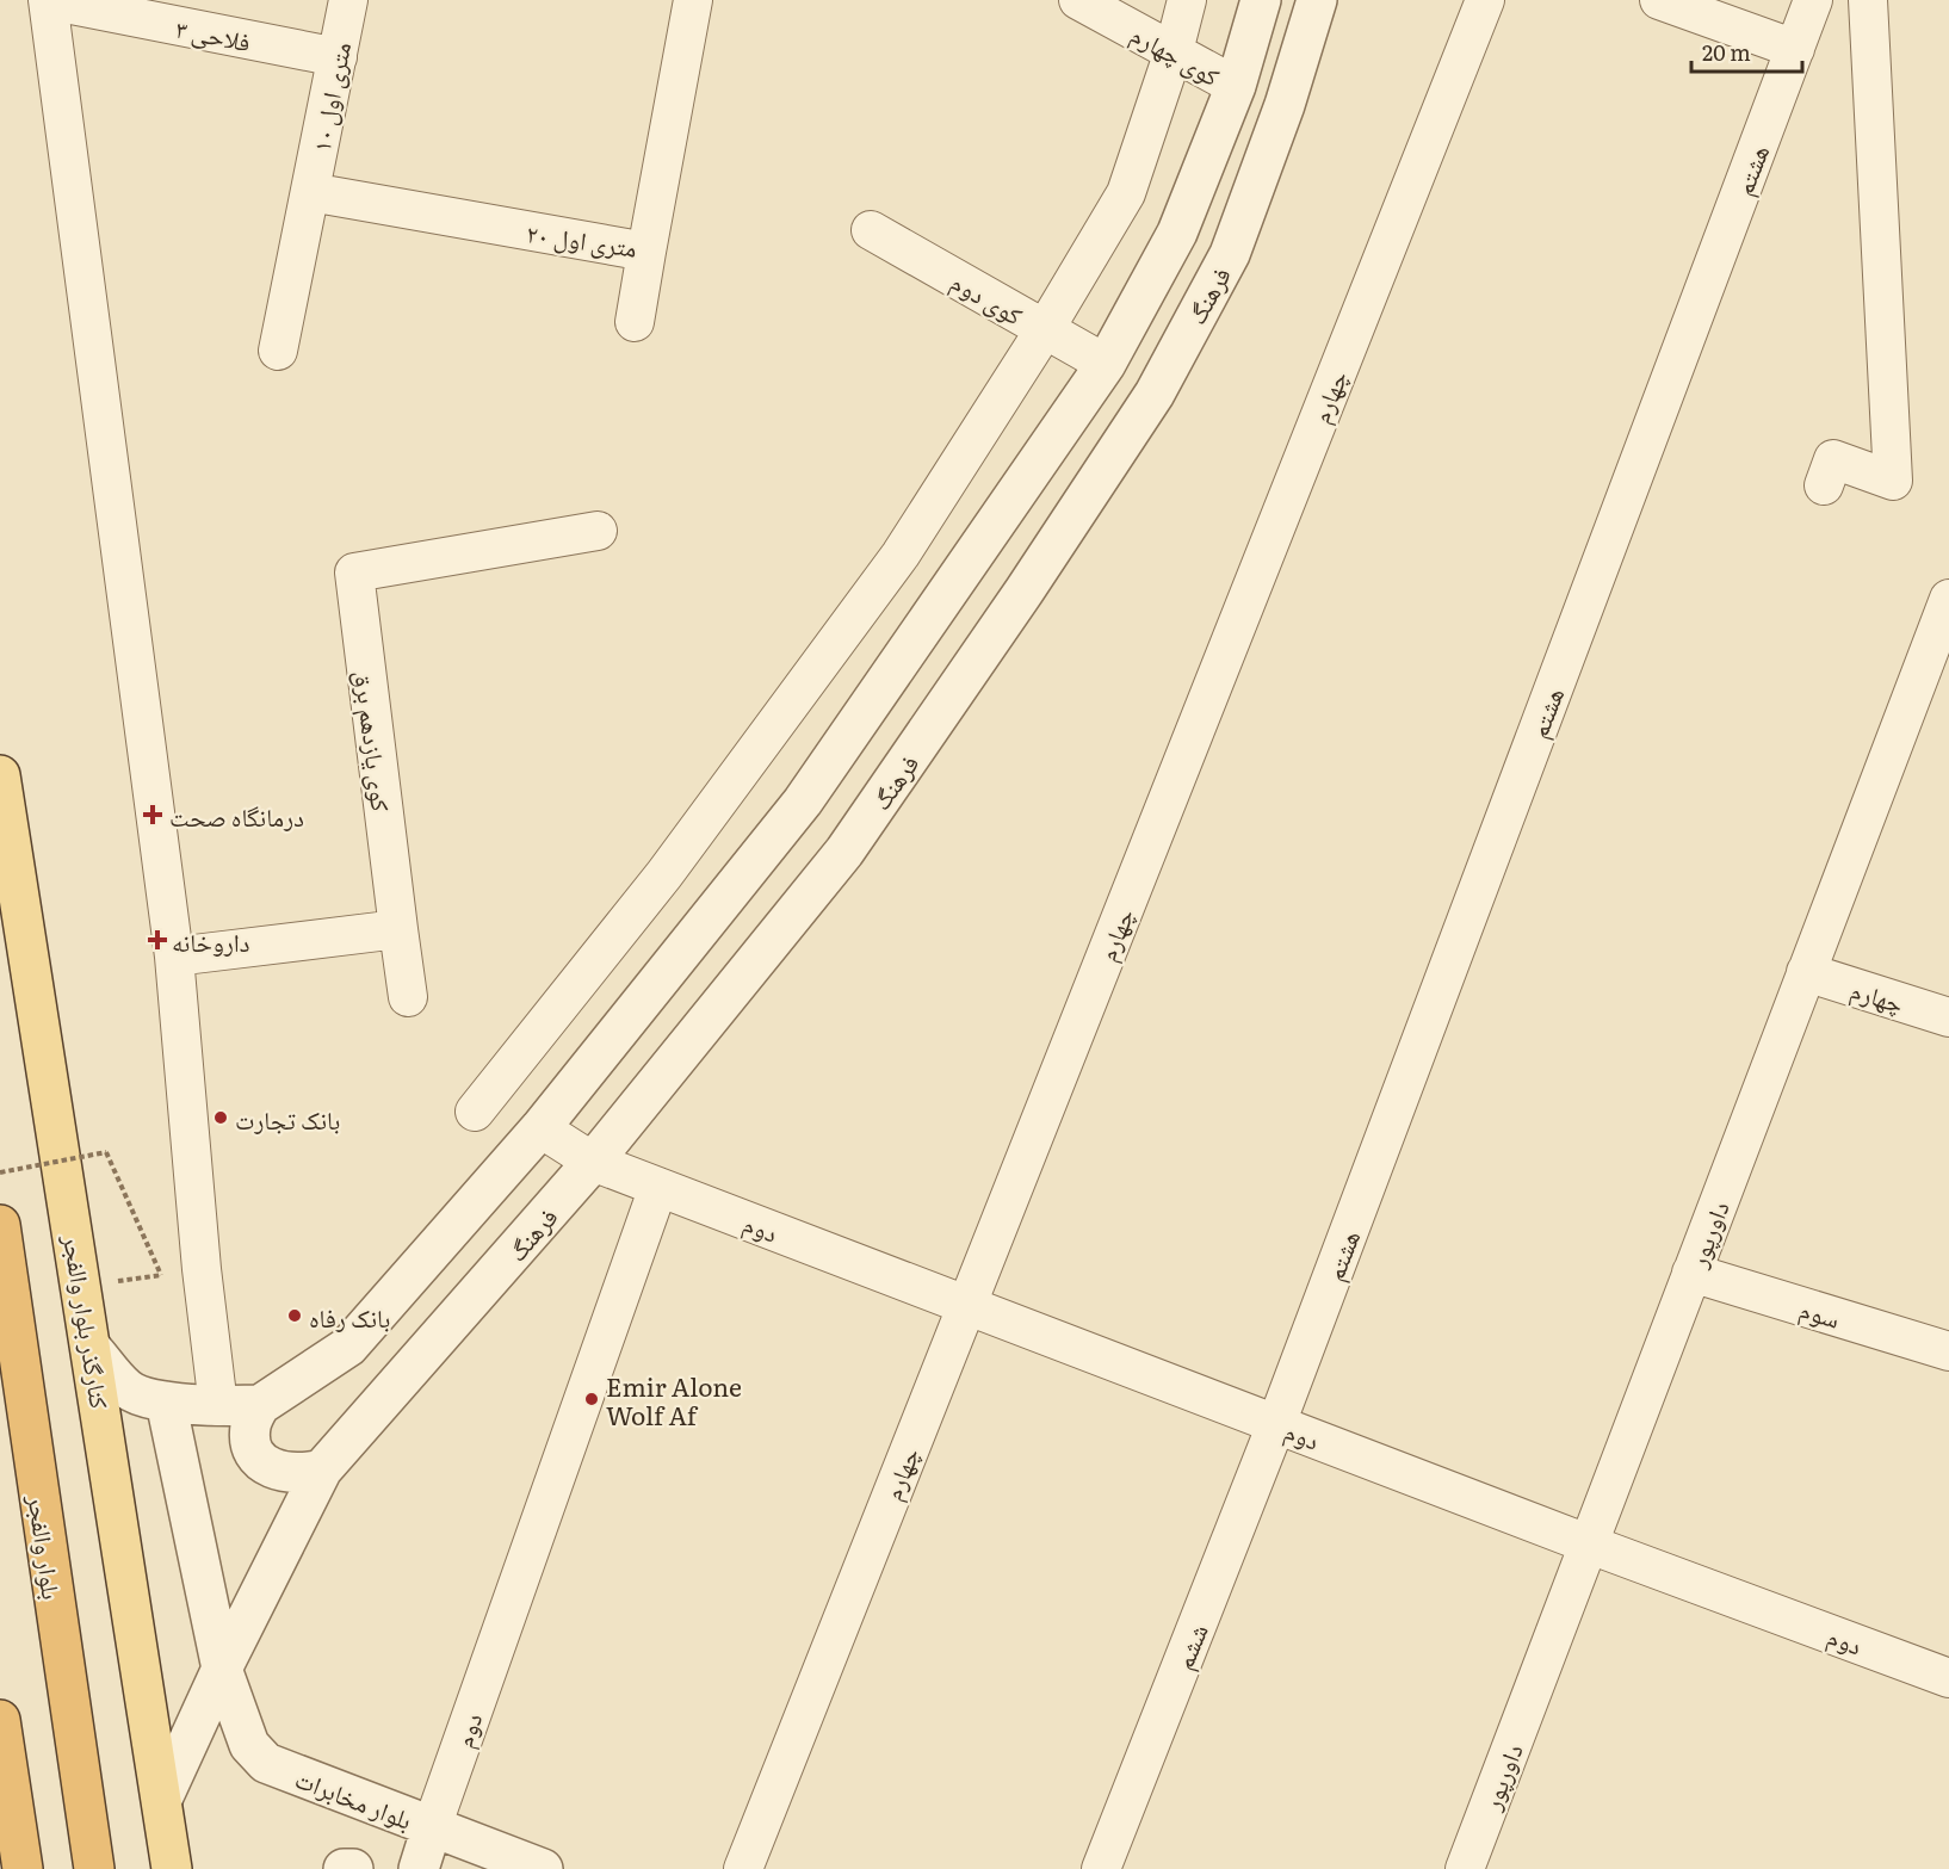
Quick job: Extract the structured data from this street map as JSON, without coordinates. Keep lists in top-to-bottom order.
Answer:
{
  "streets": {
    "highway": ["بلوار والفجر"],
    "main road": ["کنارگذر بلوار والفجر"],
    "street": [
      "فلاحی ۳",
      "کوی چهارم",
      "۱۰ متری اول",
      "هشتم",
      "۲۰ متری اول",
      "فرهنگ",
      "کوی دوم",
      "چهارم",
      "کوی یازدهم برق",
      "دوم",
      "داورپور",
      "سوم",
      "ششم",
      "بلوار مخابرات"
    ]
  },
  "crossings": [
    ["فلاحی ۳", "۱۰ متری اول"],
    ["۱۰ متری اول", "۲۰ متری اول"],
    ["هشتم", "دوم"],
    ["هشتم", "ششم"],
    ["فرهنگ", "دوم"],
    ["فرهنگ", "کنارگذر بلوار والفجر"],
    ["فرهنگ", "بلوار مخابرات"],
    ["چهارم", "دوم"],
    ["چهارم", "داورپور"],
    ["دوم", "داورپور"],
    ["دوم", "ششم"],
    ["دوم", "بلوار مخابرات"],
    ["داورپور", "سوم"]
  ],
  "places": {
    "health": ["درمانگاه صحت", "داروخانه"],
    "other": ["بانک تجارت", "بانک رفاه", "Emir Alone Wolf Af"]
  },
  "scale_bar": "20 m"
}
